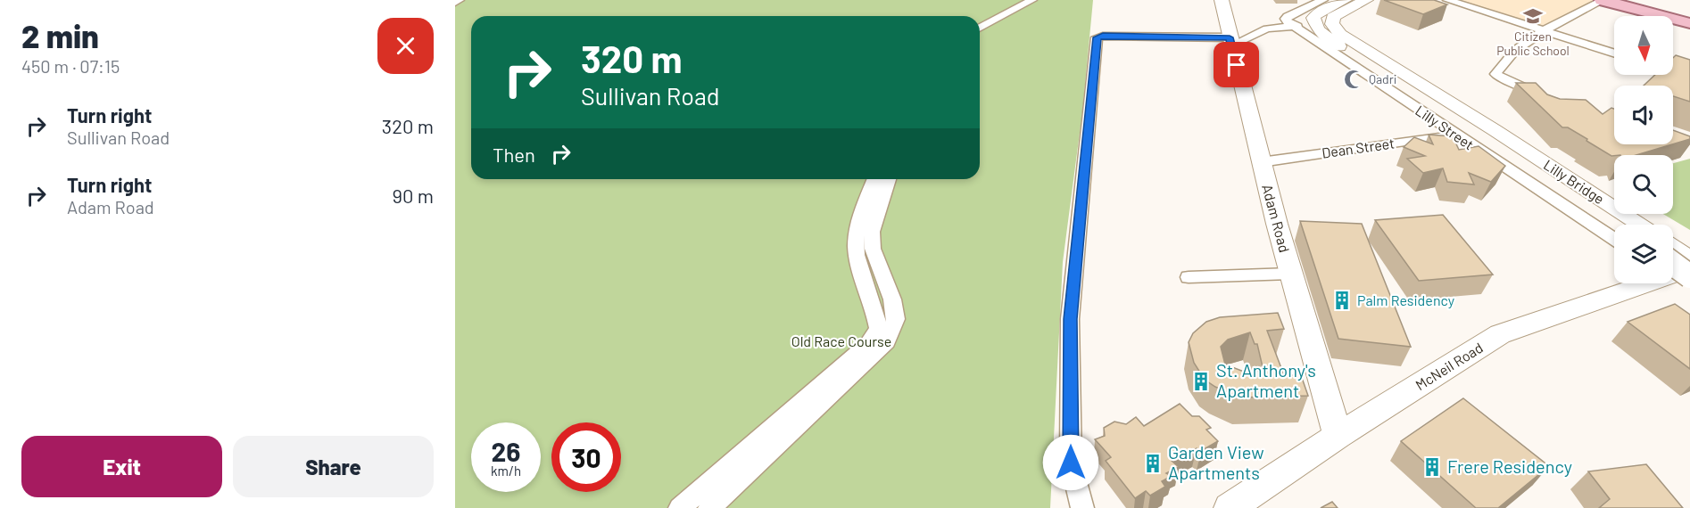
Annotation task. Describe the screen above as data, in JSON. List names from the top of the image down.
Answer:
{
  "streets": {
    "main road": ["Lilly Bridge", "Adam Road", "McNeil Road"],
    "street": ["Lilly Street", "Dean Street"]
  },
  "crossings": [
    ["Lilly Street", "Dean Street"],
    ["Dean Street", "Adam Road"],
    ["Adam Road", "McNeil Road"]
  ],
  "parks": ["Old Race Course"],
  "places": {
    "school or university": ["Citizen Public School"],
    "mosque": ["Qadri"],
    "building": [
      "Palm Residency",
      "St. Anthony's Apartment",
      "Garden View Apartments",
      "Frere Residency"
    ]
  },
  "north": "bottom",
  "page": {
    "heading": ["2 min", "450 m · 07:15"],
    "turn": ["320 m", "Sullivan Road"],
    "list": [
      {
        "name": "Turn right",
        "note": "Sullivan Road",
        "value": "320 m"
      },
      {
        "name": "Turn right",
        "note": "Adam Road",
        "value": "90 m"
      }
    ],
    "then": "Then",
    "speed": "26 km/h",
    "limit": "30",
    "buttons": ["Exit", "Share"]
  }
}
